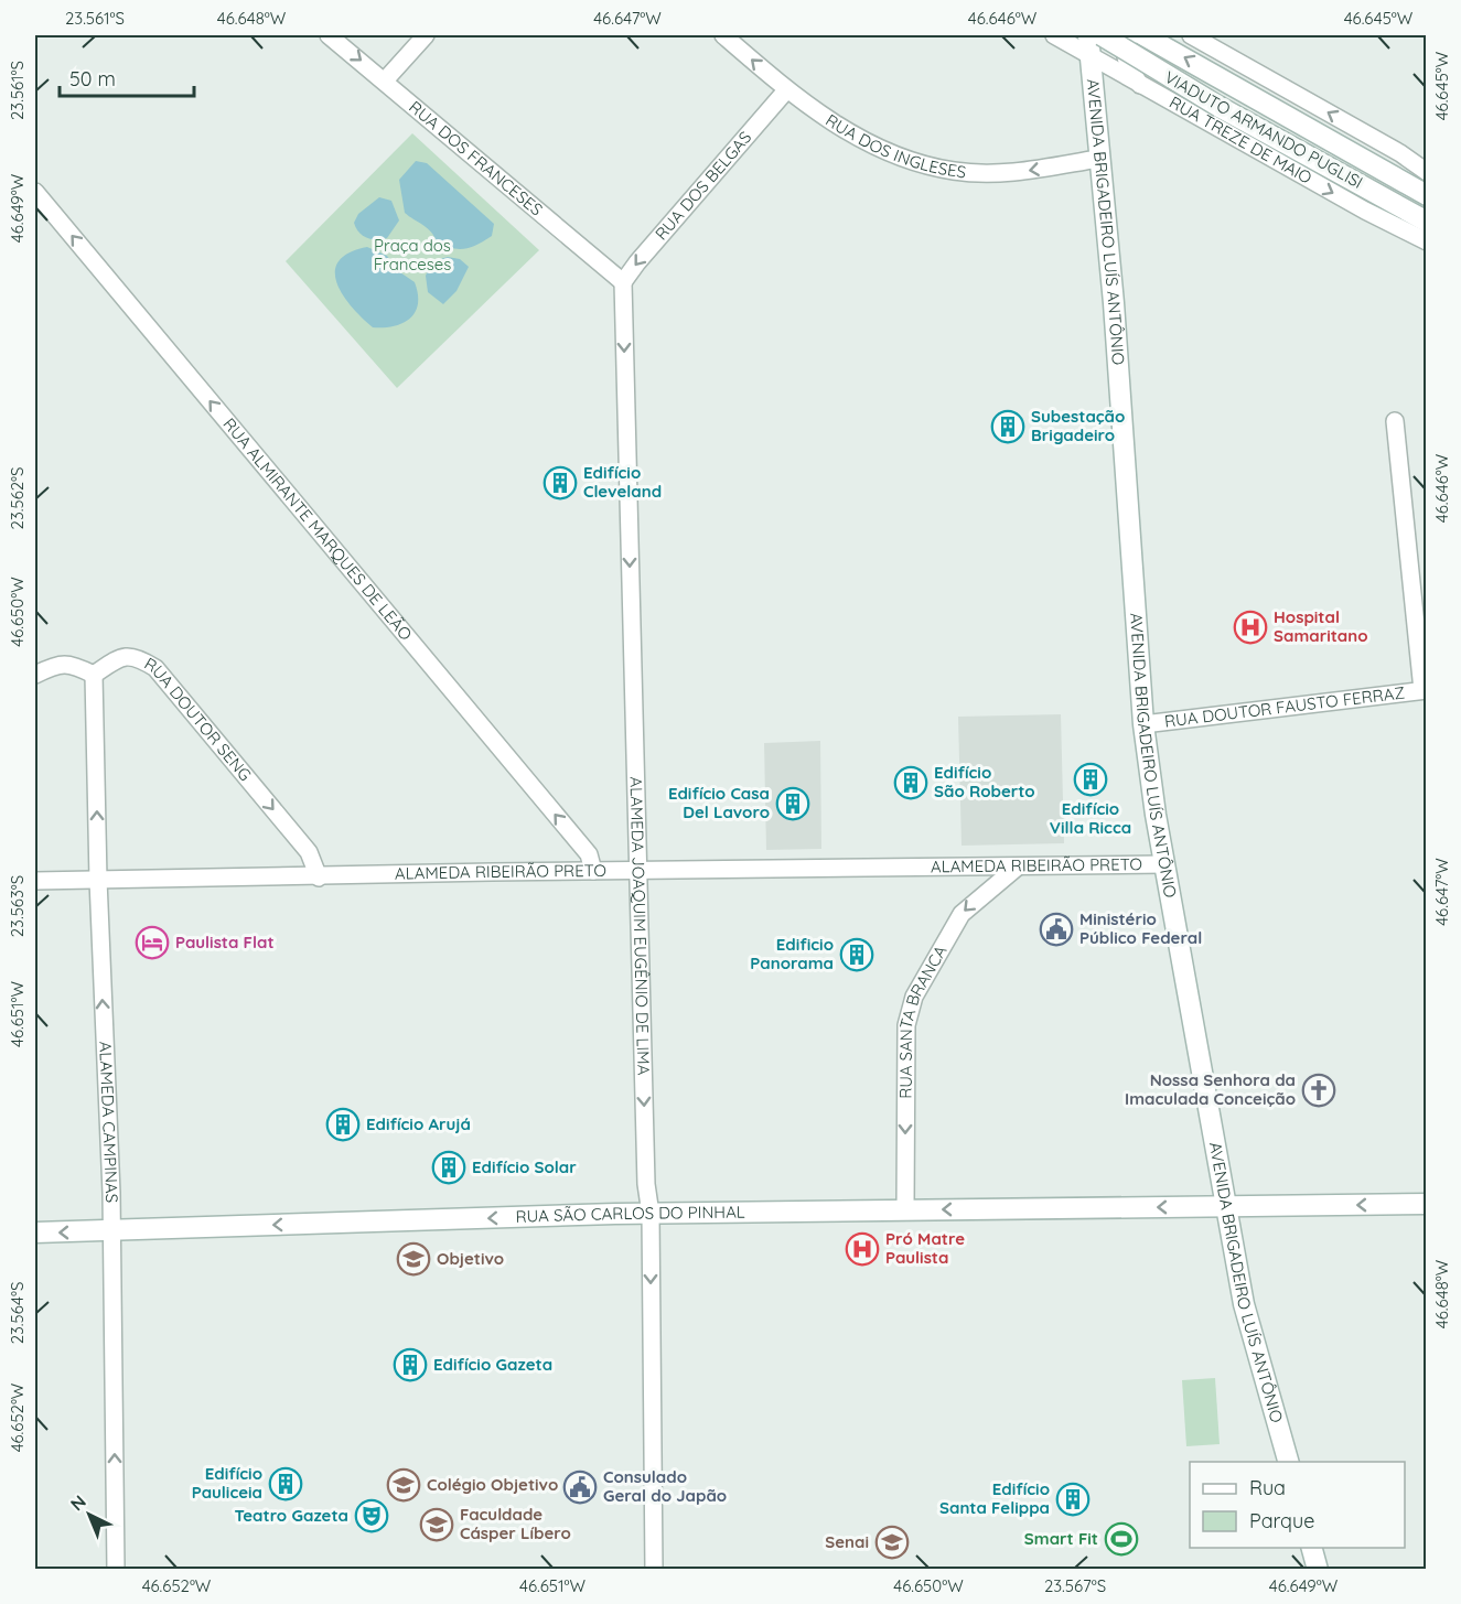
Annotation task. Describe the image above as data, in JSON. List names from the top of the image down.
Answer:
{
  "streets": {
    "main road": ["VIADUTO ARMANDO PUGLISI", "AVENIDA BRIGADEIRO LUÍS ANTÔNIO", "RUA SÃO CARLOS DO PINHAL"],
    "street": [
      "RUA TREZE DE MAIO",
      "RUA DOS INGLESES",
      "RUA DOS FRANCESES",
      "RUA DOS BELGAS",
      "RUA ALMIRANTE MARQUES DE LEÃO",
      "RUA DOUTOR FAUSTO FERRAZ",
      "RUA DOUTOR SENG",
      "ALAMEDA RIBEIRÃO PRETO",
      "ALAMEDA JOAQUIM EUGÊNIO DE LIMA",
      "RUA SANTA BRANCA",
      "ALAMEDA CAMPINAS"
    ]
  },
  "crossings": [
    ["RUA TREZE DE MAIO", "AVENIDA BRIGADEIRO LUÍS ANTÔNIO"],
    ["RUA DOS INGLESES", "RUA DOS BELGAS"],
    ["RUA DOS INGLESES", "AVENIDA BRIGADEIRO LUÍS ANTÔNIO"],
    ["RUA DOS FRANCESES", "RUA DOS BELGAS"],
    ["RUA DOS FRANCESES", "ALAMEDA JOAQUIM EUGÊNIO DE LIMA"],
    ["RUA DOS BELGAS", "ALAMEDA JOAQUIM EUGÊNIO DE LIMA"],
    ["AVENIDA BRIGADEIRO LUÍS ANTÔNIO", "RUA DOUTOR FAUSTO FERRAZ"],
    ["AVENIDA BRIGADEIRO LUÍS ANTÔNIO", "ALAMEDA RIBEIRÃO PRETO"],
    ["AVENIDA BRIGADEIRO LUÍS ANTÔNIO", "RUA SÃO CARLOS DO PINHAL"],
    ["RUA ALMIRANTE MARQUES DE LEÃO", "ALAMEDA RIBEIRÃO PRETO"],
    ["RUA DOUTOR SENG", "ALAMEDA RIBEIRÃO PRETO"],
    ["RUA DOUTOR SENG", "ALAMEDA CAMPINAS"],
    ["ALAMEDA RIBEIRÃO PRETO", "ALAMEDA JOAQUIM EUGÊNIO DE LIMA"],
    ["ALAMEDA RIBEIRÃO PRETO", "RUA SANTA BRANCA"],
    ["ALAMEDA RIBEIRÃO PRETO", "ALAMEDA CAMPINAS"],
    ["ALAMEDA JOAQUIM EUGÊNIO DE LIMA", "RUA SÃO CARLOS DO PINHAL"],
    ["RUA SANTA BRANCA", "RUA SÃO CARLOS DO PINHAL"],
    ["ALAMEDA CAMPINAS", "RUA SÃO CARLOS DO PINHAL"]
  ],
  "one_way": [
    "RUA DOS INGLESES",
    "RUA DOS BELGAS",
    "RUA ALMIRANTE MARQUES DE LEÃO",
    "RUA DOUTOR SENG",
    "ALAMEDA JOAQUIM EUGÊNIO DE LIMA",
    "RUA SANTA BRANCA",
    "ALAMEDA CAMPINAS",
    "RUA SÃO CARLOS DO PINHAL"
  ],
  "parks": ["Praça dos Franceses"],
  "places": {
    "building": [
      "Subestação Brigadeiro",
      "Edifício Cleveland",
      "Edifício Villa Ricca",
      "Edifício São Roberto",
      "Edifício Casa Del Lavoro",
      "Edificio Panorama",
      "Edifício Arujá",
      "Edifício Solar",
      "Edifício Gazeta",
      "Edifício Pauliceia",
      "Edifício Santa Felippa"
    ],
    "hospital": ["Hospital Samaritano", "Pró Matre Paulista"],
    "public building": ["Ministério Público Federal", "Consulado Geral do Japão"],
    "hotel": ["Paulista Flat"],
    "church": ["Nossa Senhora da Imaculada Conceição"],
    "school or university": [
      "Objetivo",
      "Colégio Objetivo",
      "Faculdade Cásper Líbero",
      "Senai"
    ],
    "theatre": ["Teatro Gazeta"],
    "sports": ["Smart Fit"]
  },
  "legend": ["Rua", "Parque"],
  "scale_bar": "50 m",
  "north": "top left",
  "coordinates": [
    "23.561°S",
    "46.648°W",
    "46.647°W",
    "46.646°W",
    "46.645°W",
    "46.649°W",
    "23.562°S",
    "46.650°W",
    "23.563°S",
    "46.651°W",
    "23.564°S",
    "46.652°W",
    "23.567°S"
  ]
}
